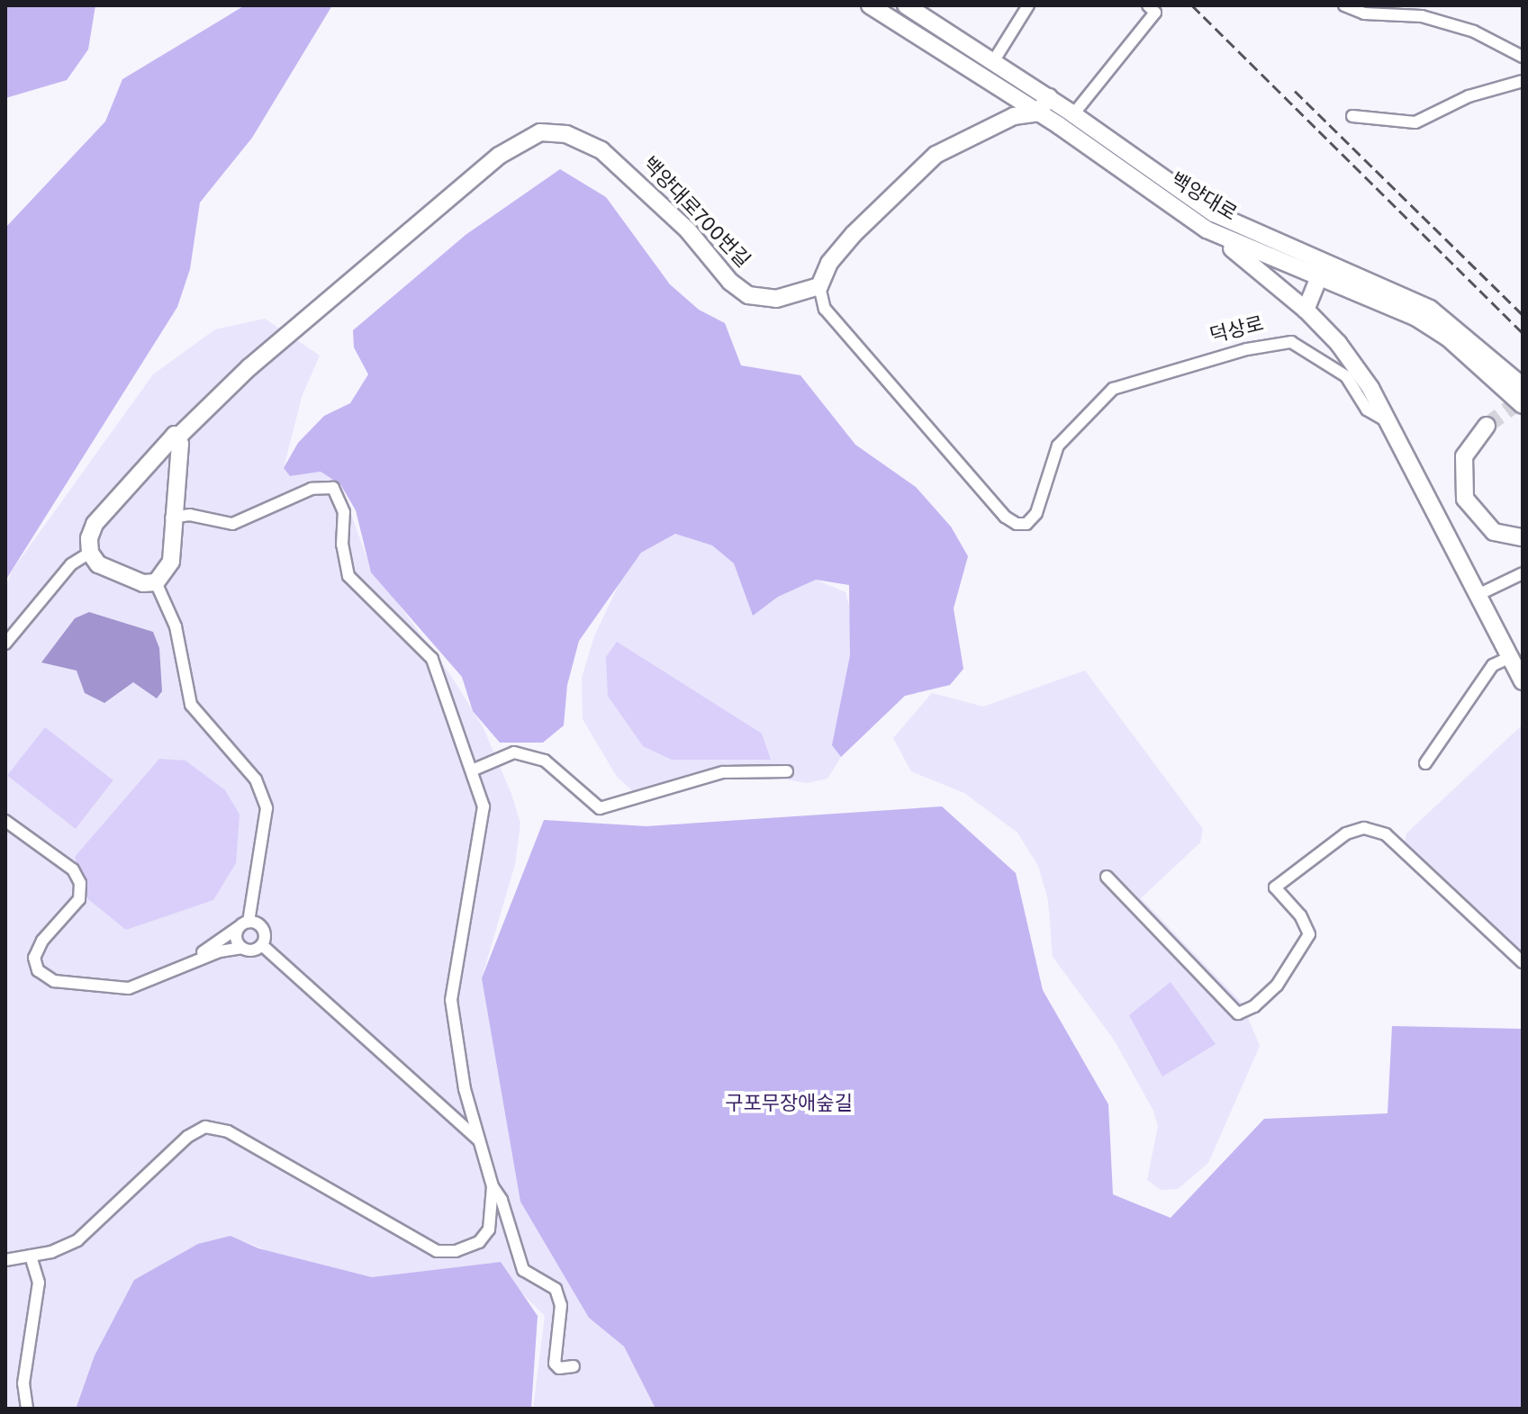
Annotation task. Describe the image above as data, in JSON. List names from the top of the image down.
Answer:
{
  "streets": {
    "main road": ["백양대로", "백양대로700번길", "덕상로"]
  },
  "crossings": [
    ["백양대로", "덕상로"],
    ["백양대로700번길", "덕상로"]
  ],
  "parks": ["구포무장애숲길"]
}
